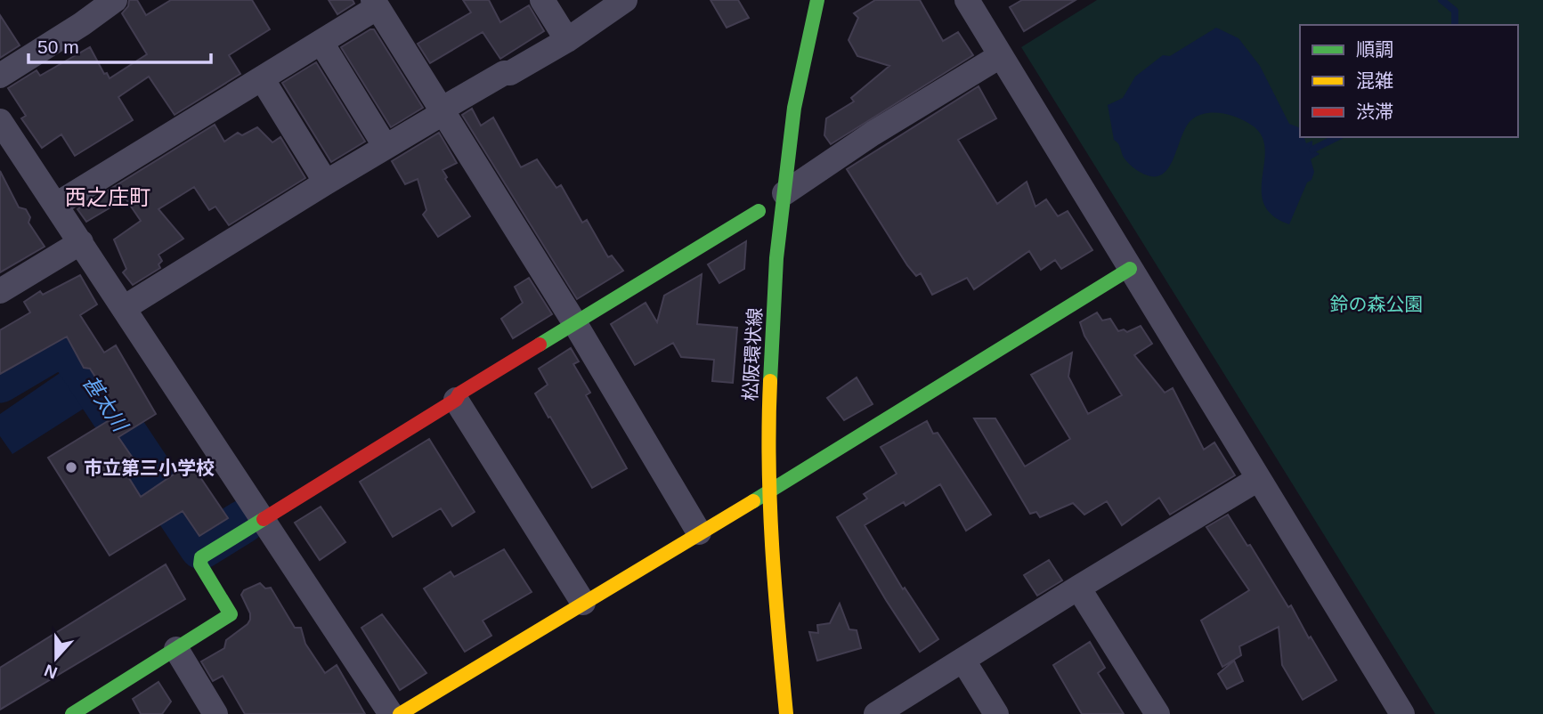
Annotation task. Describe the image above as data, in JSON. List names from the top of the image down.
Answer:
{
  "streets": {
    "street": ["松阪環状線"]
  },
  "districts": ["西之庄町"],
  "water": ["甚太川"],
  "parks": ["鈴の森公園"],
  "places": ["市立第三小学校"],
  "legend": ["順調", "混雑", "渋滞"],
  "scale_bar": "50 m",
  "north": "bottom"
}
